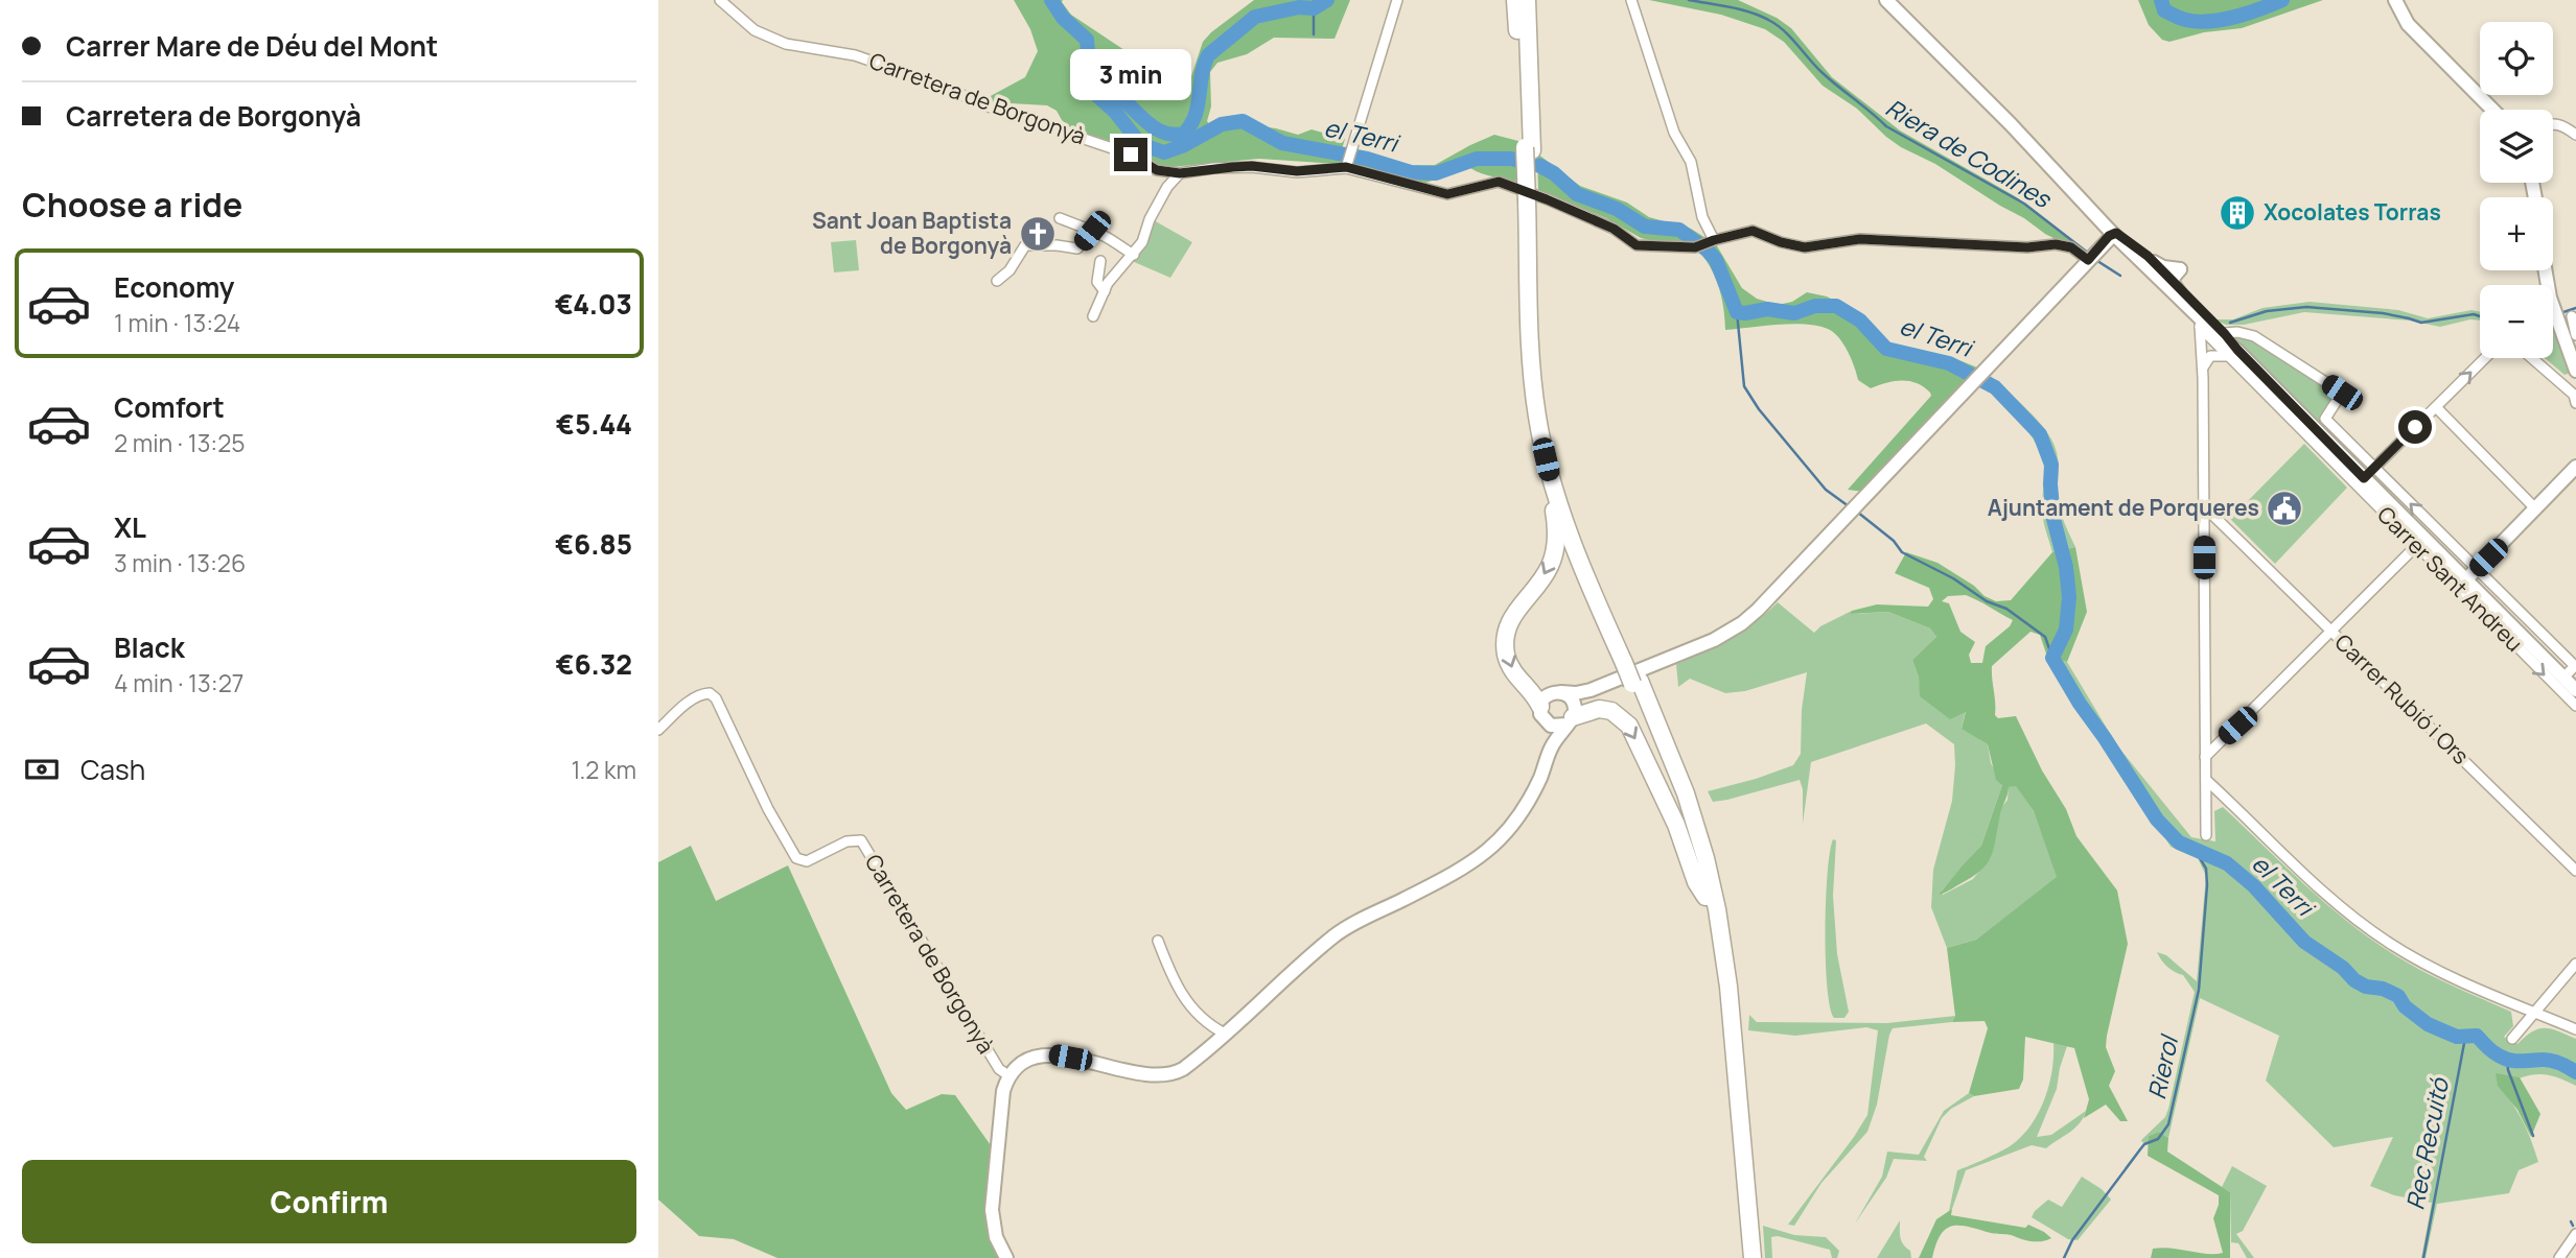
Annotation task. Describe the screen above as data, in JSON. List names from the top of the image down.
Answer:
{
  "streets": {
    "street": ["Carretera de Borgonyà", "Carrer Sant Andreu", "Carrer Rubió i Ors"]
  },
  "one_way": ["Carrer Sant Andreu"],
  "water": [
    "el Terri",
    "Riera de Codines",
    "Rierol",
    "Rec Recuitó"
  ],
  "places": {
    "building": ["Xocolates Torras"],
    "church": ["Sant Joan Baptista de Borgonyà"],
    "public building": ["Ajuntament de Porqueres"]
  },
  "page": {
    "banner": ["Carrer Mare de Déu del Mont", "Carretera de Borgonyà"],
    "map_buttons": ["+", "−"],
    "bubble": "3 min",
    "heading": "Choose a ride",
    "list": [
      {
        "name": "Economy",
        "note": "1 min · 13:24",
        "value": "€4.03"
      },
      {
        "name": "Comfort",
        "note": "2 min · 13:25",
        "value": "€5.44"
      },
      {
        "name": "XL",
        "note": "3 min · 13:26",
        "value": "€6.85"
      },
      {
        "name": "Black",
        "note": "4 min · 13:27",
        "value": "€6.32"
      }
    ],
    "pay": ["Cash", "1.2 km"],
    "buttons": "Confirm"
  }
}
